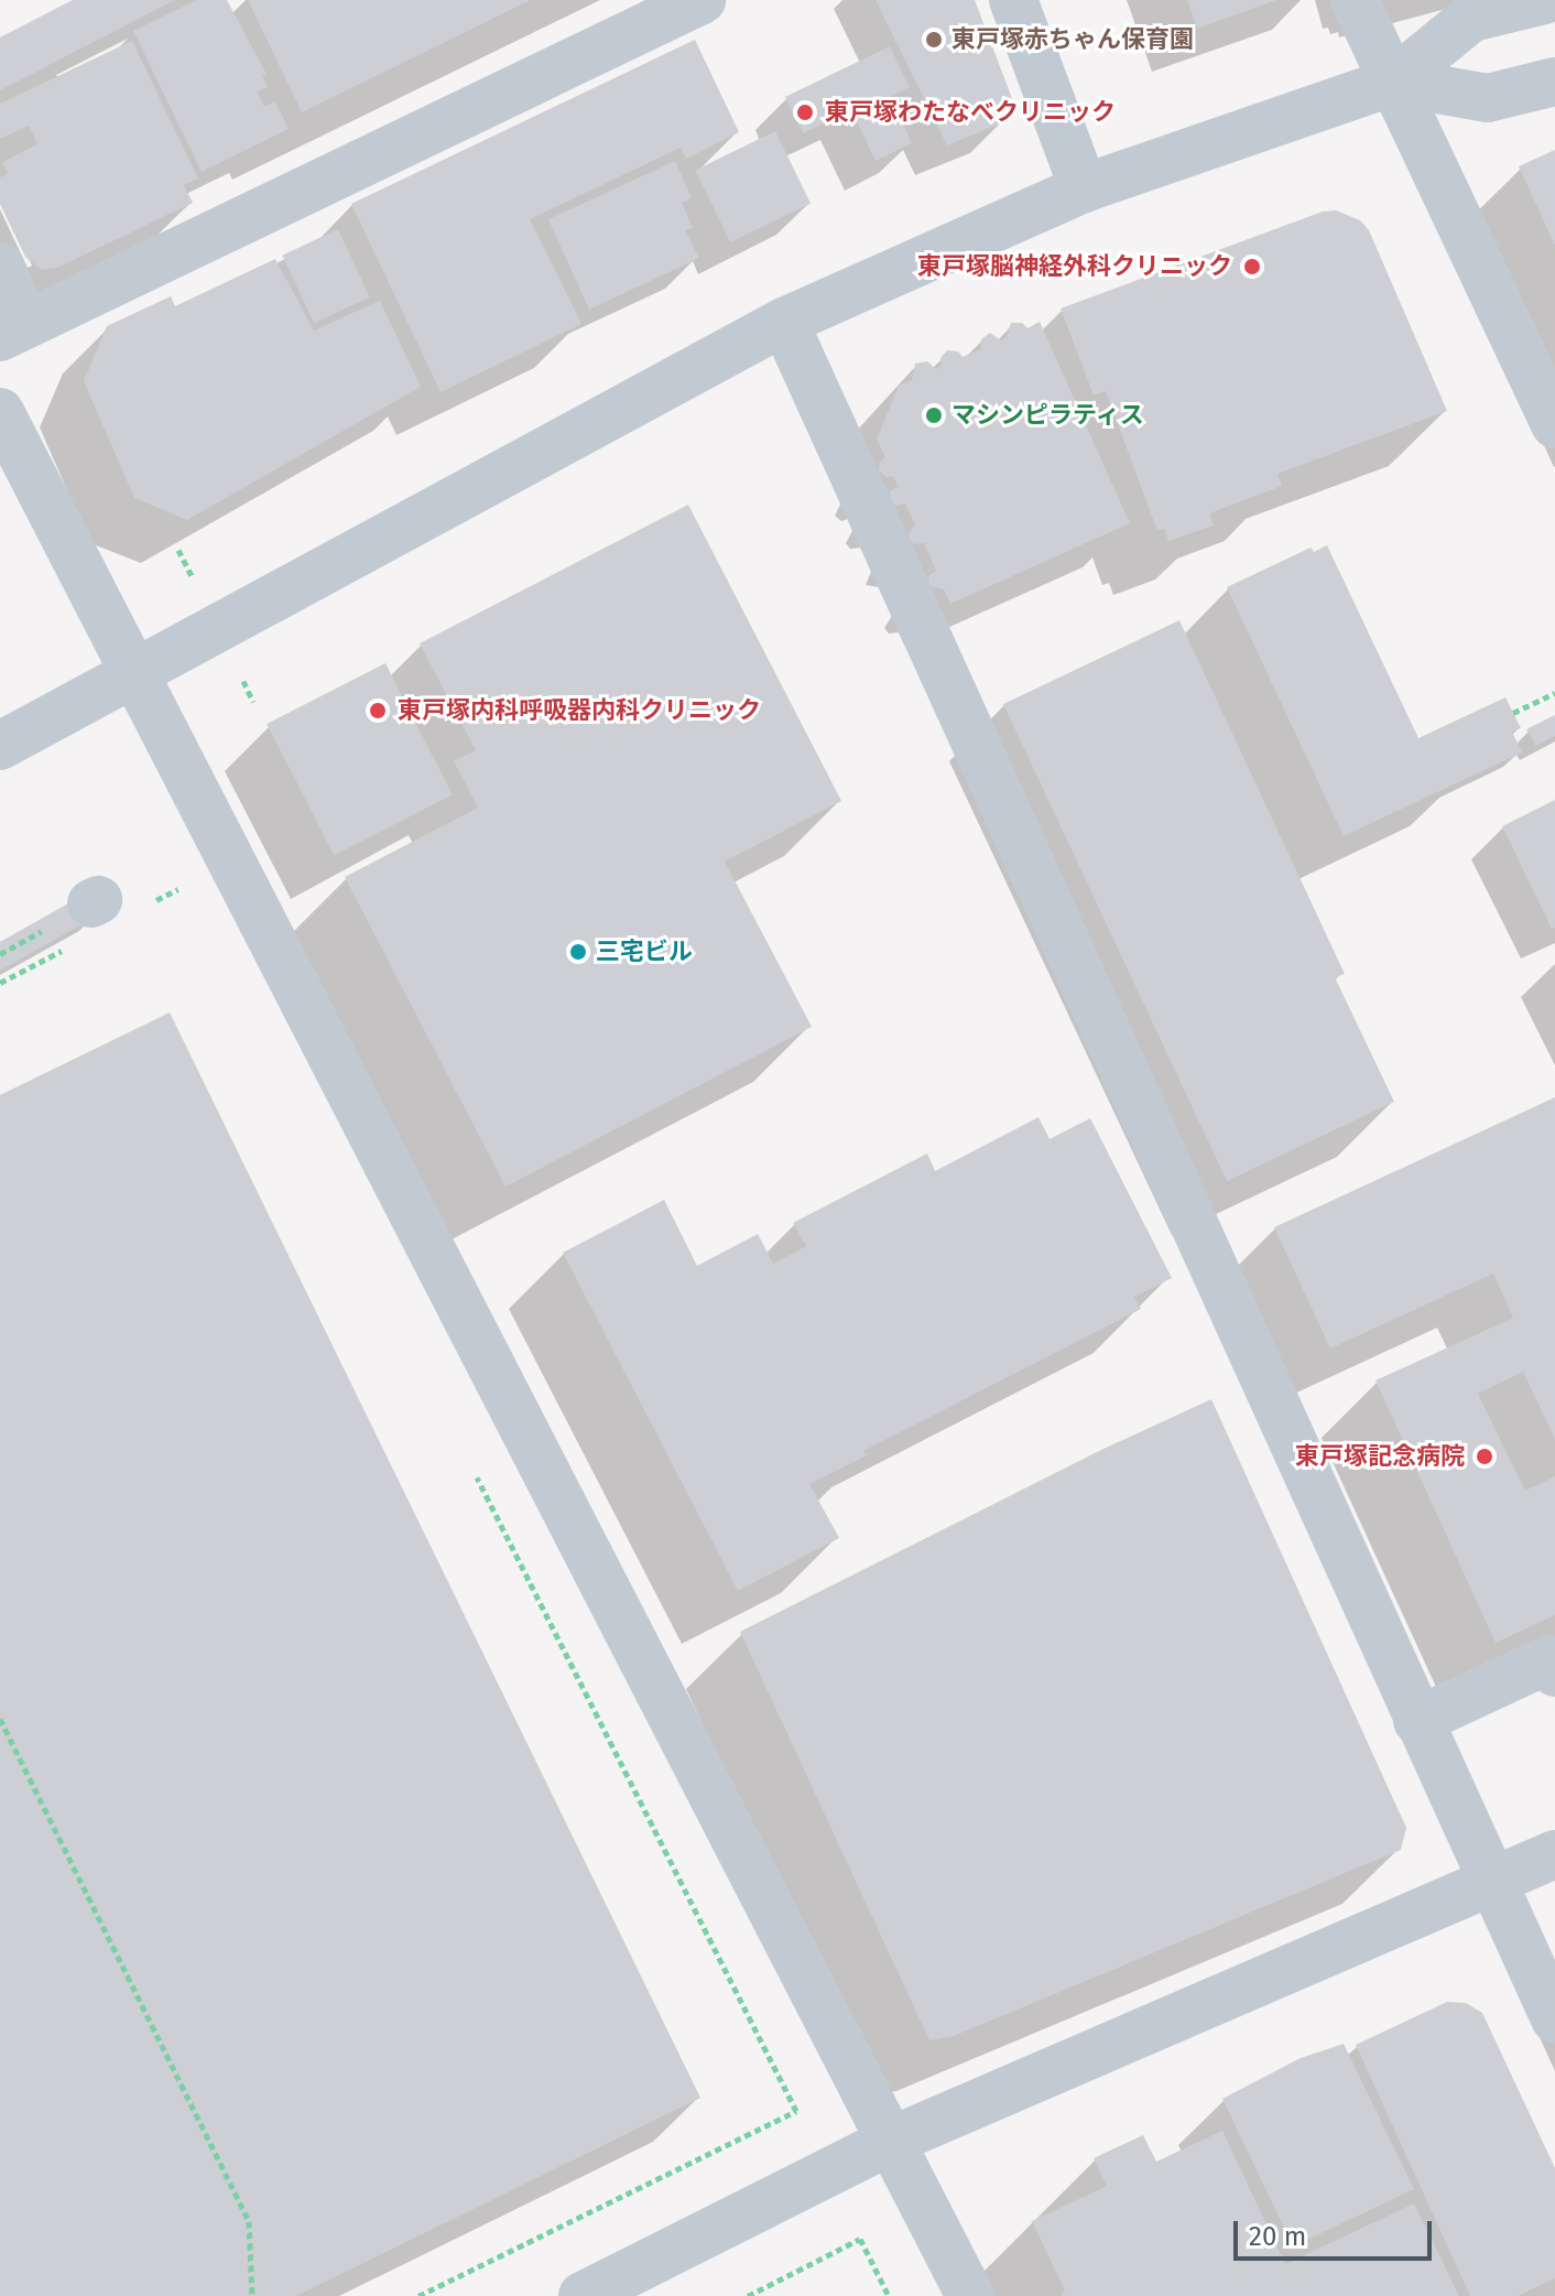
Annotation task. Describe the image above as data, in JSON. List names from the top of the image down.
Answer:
{
  "places": [
    "東戸塚赤ちゃん保育園",
    "東戸塚わたなべクリニック",
    "東戸塚脳神経外科クリニック",
    "マシンピラティス",
    "東戸塚内科呼吸器内科クリニック",
    "三宅ビル",
    "東戸塚記念病院"
  ],
  "scale_bar": "20 m"
}
